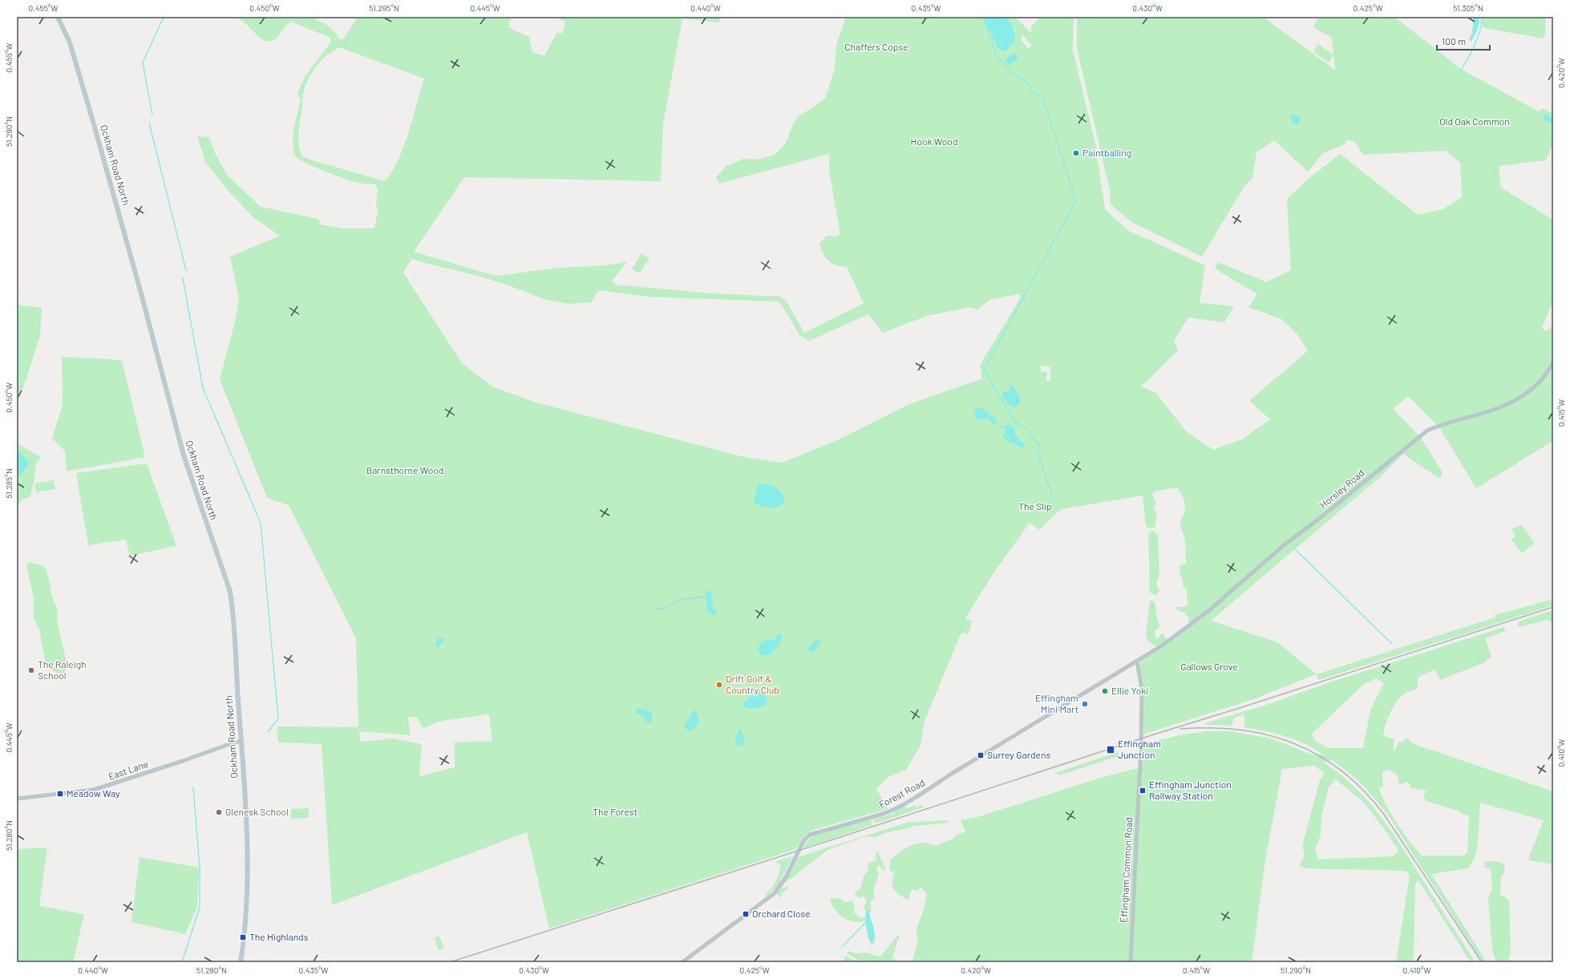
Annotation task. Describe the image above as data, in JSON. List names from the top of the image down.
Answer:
{
  "streets": {
    "main road": ["Ockham Road North"],
    "street": [
      "Horsley Road",
      "East Lane",
      "Forest Road",
      "Effingham Common Road"
    ]
  },
  "crossings": [
    ["Ockham Road North", "East Lane"],
    ["Horsley Road", "Forest Road"],
    ["Forest Road", "Effingham Common Road"]
  ],
  "parks": [
    "Chaffers Copse",
    "Old Oak Common",
    "Hook Wood",
    "Barnsthorne Wood",
    "The Slip",
    "Gallows Grove",
    "The Forest"
  ],
  "places": {
    "other": [
      "Paintballing",
      "The Raleigh School",
      "Drift Golf & Country Club",
      "Ellie Yoki",
      "Effingham Mini Mart",
      "Glenesk School"
    ],
    "transit": [
      "Effingham Junction",
      "Surrey Gardens",
      "Effingham Junction Railway Station",
      "Meadow Way",
      "Orchard Close",
      "The Highlands"
    ]
  },
  "scale_bar": "100 m",
  "coordinates": [
    "0.455°W",
    "0.450°W",
    "51.295°N",
    "0.445°W",
    "0.440°W",
    "0.435°W",
    "0.430°W",
    "0.425°W",
    "51.305°N",
    "0.420°W",
    "51.290°N",
    "0.415°W",
    "51.285°N",
    "0.410°W",
    "51.280°N"
  ]
}
